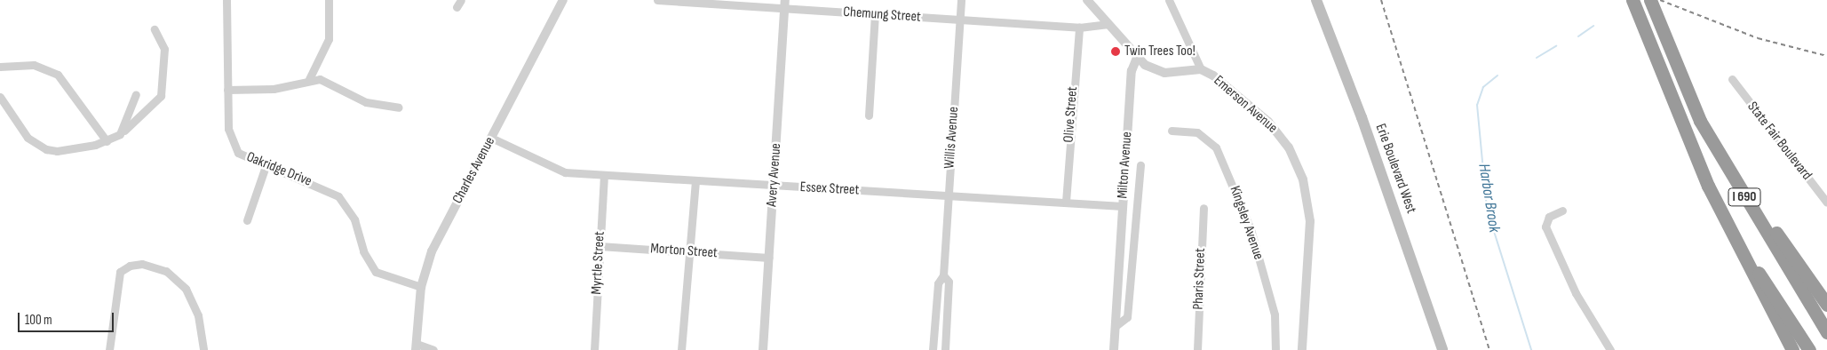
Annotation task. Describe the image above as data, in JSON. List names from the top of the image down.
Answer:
{
  "streets": {
    "highway": ["I 690"],
    "main road": ["Erie Boulevard West"],
    "street": [
      "Chemung Street",
      "Emerson Avenue",
      "Olive Street",
      "Willis Avenue",
      "State Fair Boulevard",
      "Milton Avenue",
      "Oakridge Drive",
      "Charles Avenue",
      "Avery Avenue",
      "Essex Street",
      "Kingsley Avenue",
      "Morton Street",
      "Myrtle Street",
      "Pharis Street"
    ]
  },
  "crossings": [
    ["Chemung Street", "Olive Street"],
    ["Chemung Street", "Willis Avenue"],
    ["Chemung Street", "Avery Avenue"],
    ["Olive Street", "Essex Street"],
    ["Willis Avenue", "Essex Street"],
    ["Milton Avenue", "Essex Street"],
    ["Oakridge Drive", "Charles Avenue"],
    ["Charles Avenue", "Essex Street"],
    ["Avery Avenue", "Essex Street"],
    ["Avery Avenue", "Morton Street"],
    ["Essex Street", "Myrtle Street"],
    ["Morton Street", "Myrtle Street"]
  ],
  "water": ["Harbor Brook"],
  "places": ["Twin Trees Too!"],
  "scale_bar": "100 m"
}
